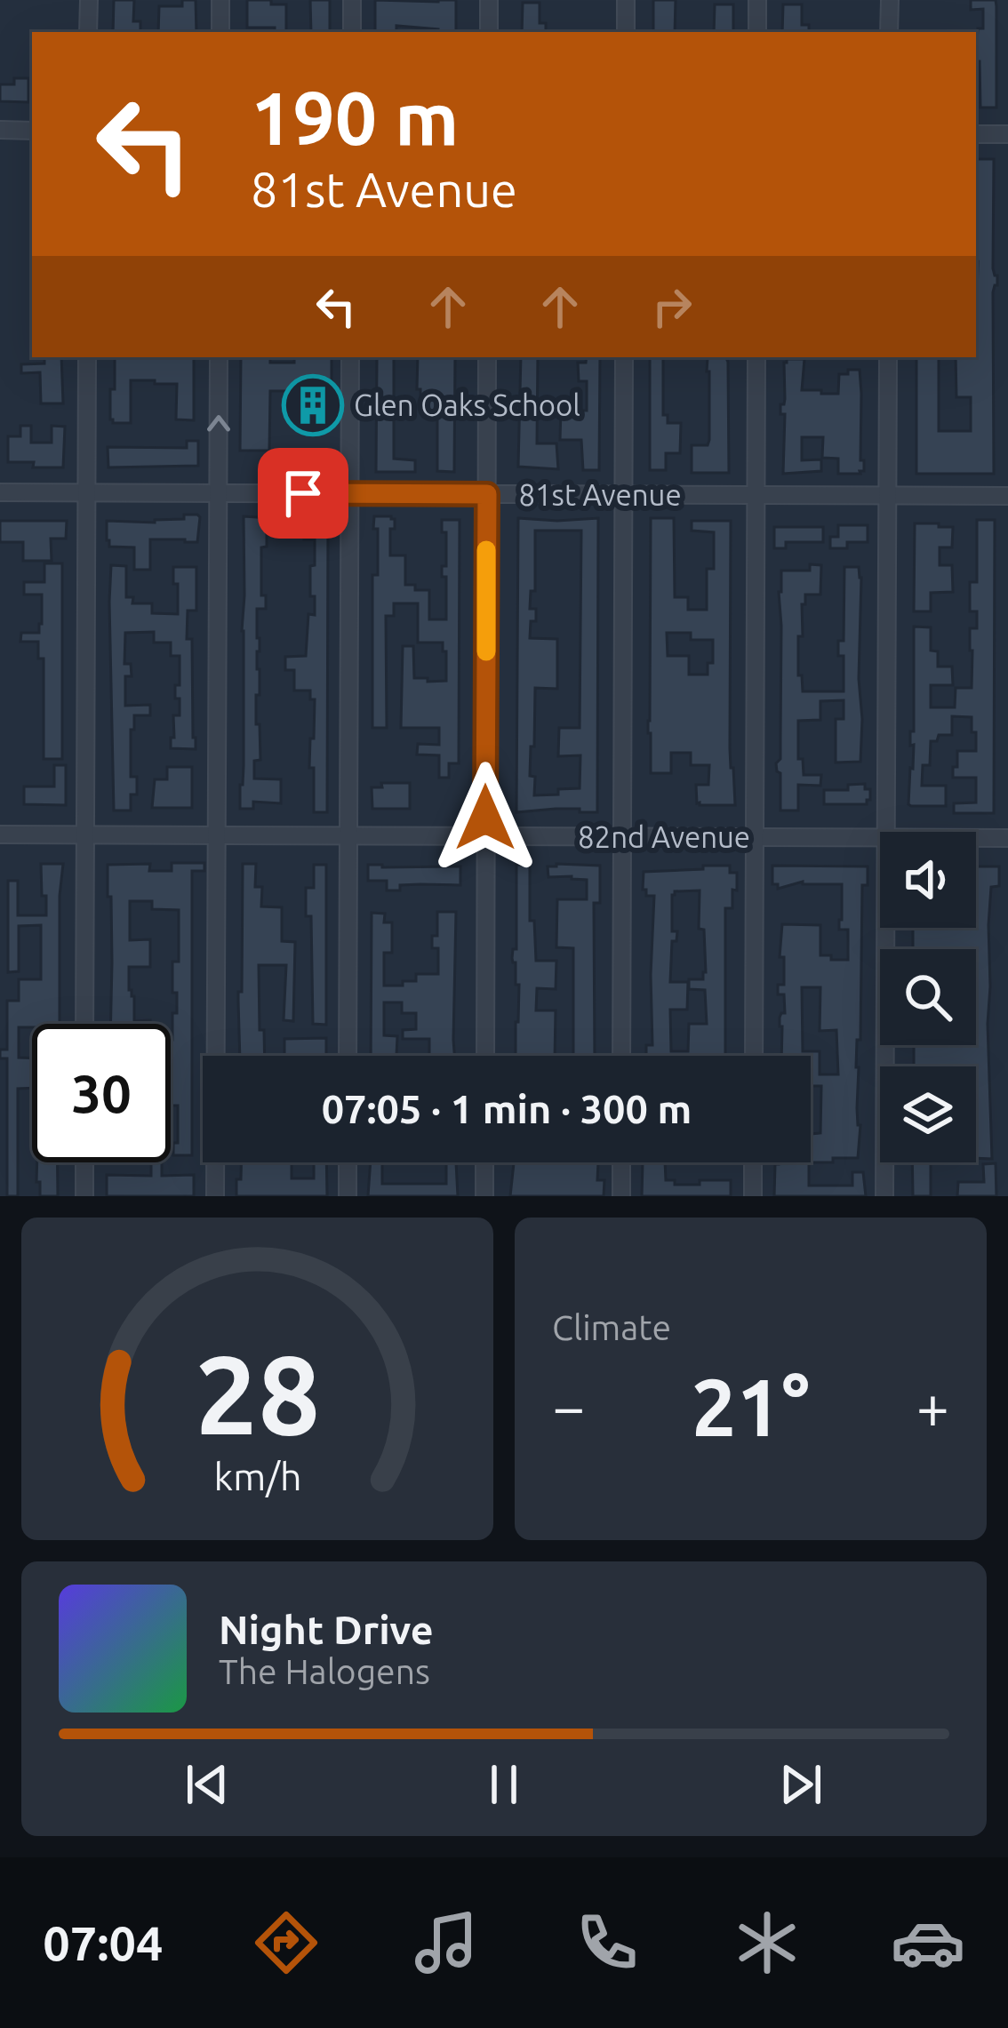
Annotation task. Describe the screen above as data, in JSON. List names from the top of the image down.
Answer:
{
  "streets": {
    "street": ["81st Avenue", "82nd Avenue"]
  },
  "places": {
    "building": ["Glen Oaks School"]
  },
  "page": {
    "turn": ["190 m", "81st Avenue"],
    "limit": "30",
    "trip": "07:05 · 1 min · 300 m",
    "tile": "Climate",
    "heat": ["−", "21°", "+"],
    "song": ["Night Drive", "The Halogens"],
    "tabs": "07:04",
    "gauge": ["28", "km/h"]
  }
}
